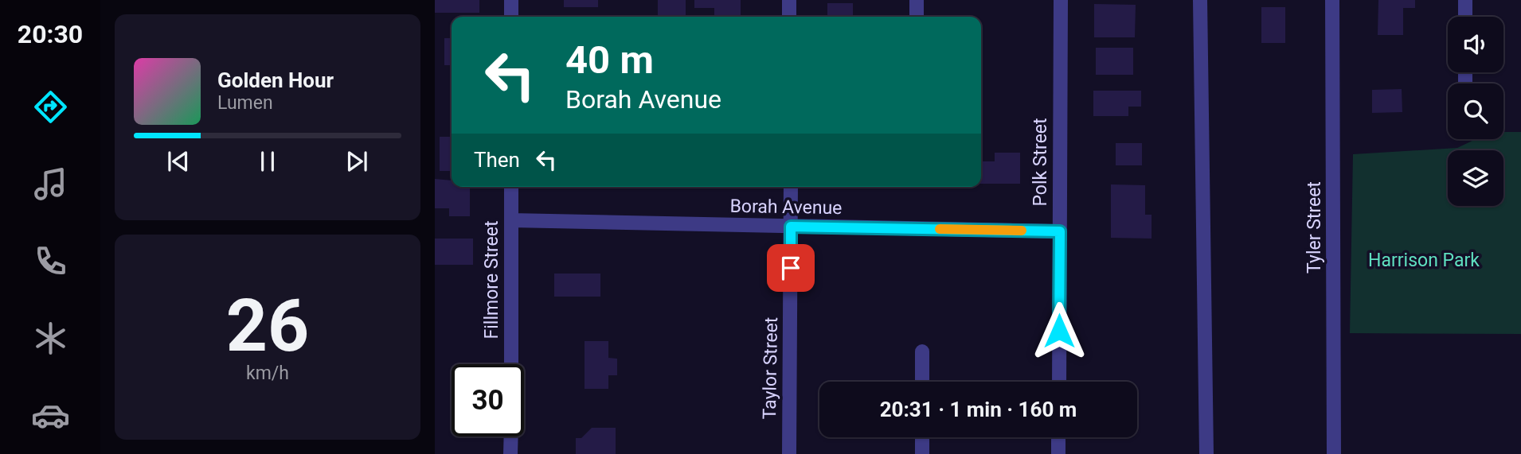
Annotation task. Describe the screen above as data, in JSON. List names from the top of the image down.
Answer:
{
  "streets": {
    "street": [
      "Polk Street",
      "Borah Avenue",
      "Tyler Street",
      "Fillmore Street",
      "Taylor Street"
    ]
  },
  "crossings": [
    ["Polk Street", "Borah Avenue"],
    ["Borah Avenue", "Fillmore Street"],
    ["Borah Avenue", "Taylor Street"]
  ],
  "parks": ["Harrison Park"],
  "page": {
    "tabs": "20:30",
    "turn": ["40 m", "Borah Avenue"],
    "song": ["Golden Hour", "Lumen"],
    "then": "Then",
    "tile": ["26", "km/h"],
    "limit": "30",
    "trip": "20:31 · 1 min · 160 m"
  }
}
